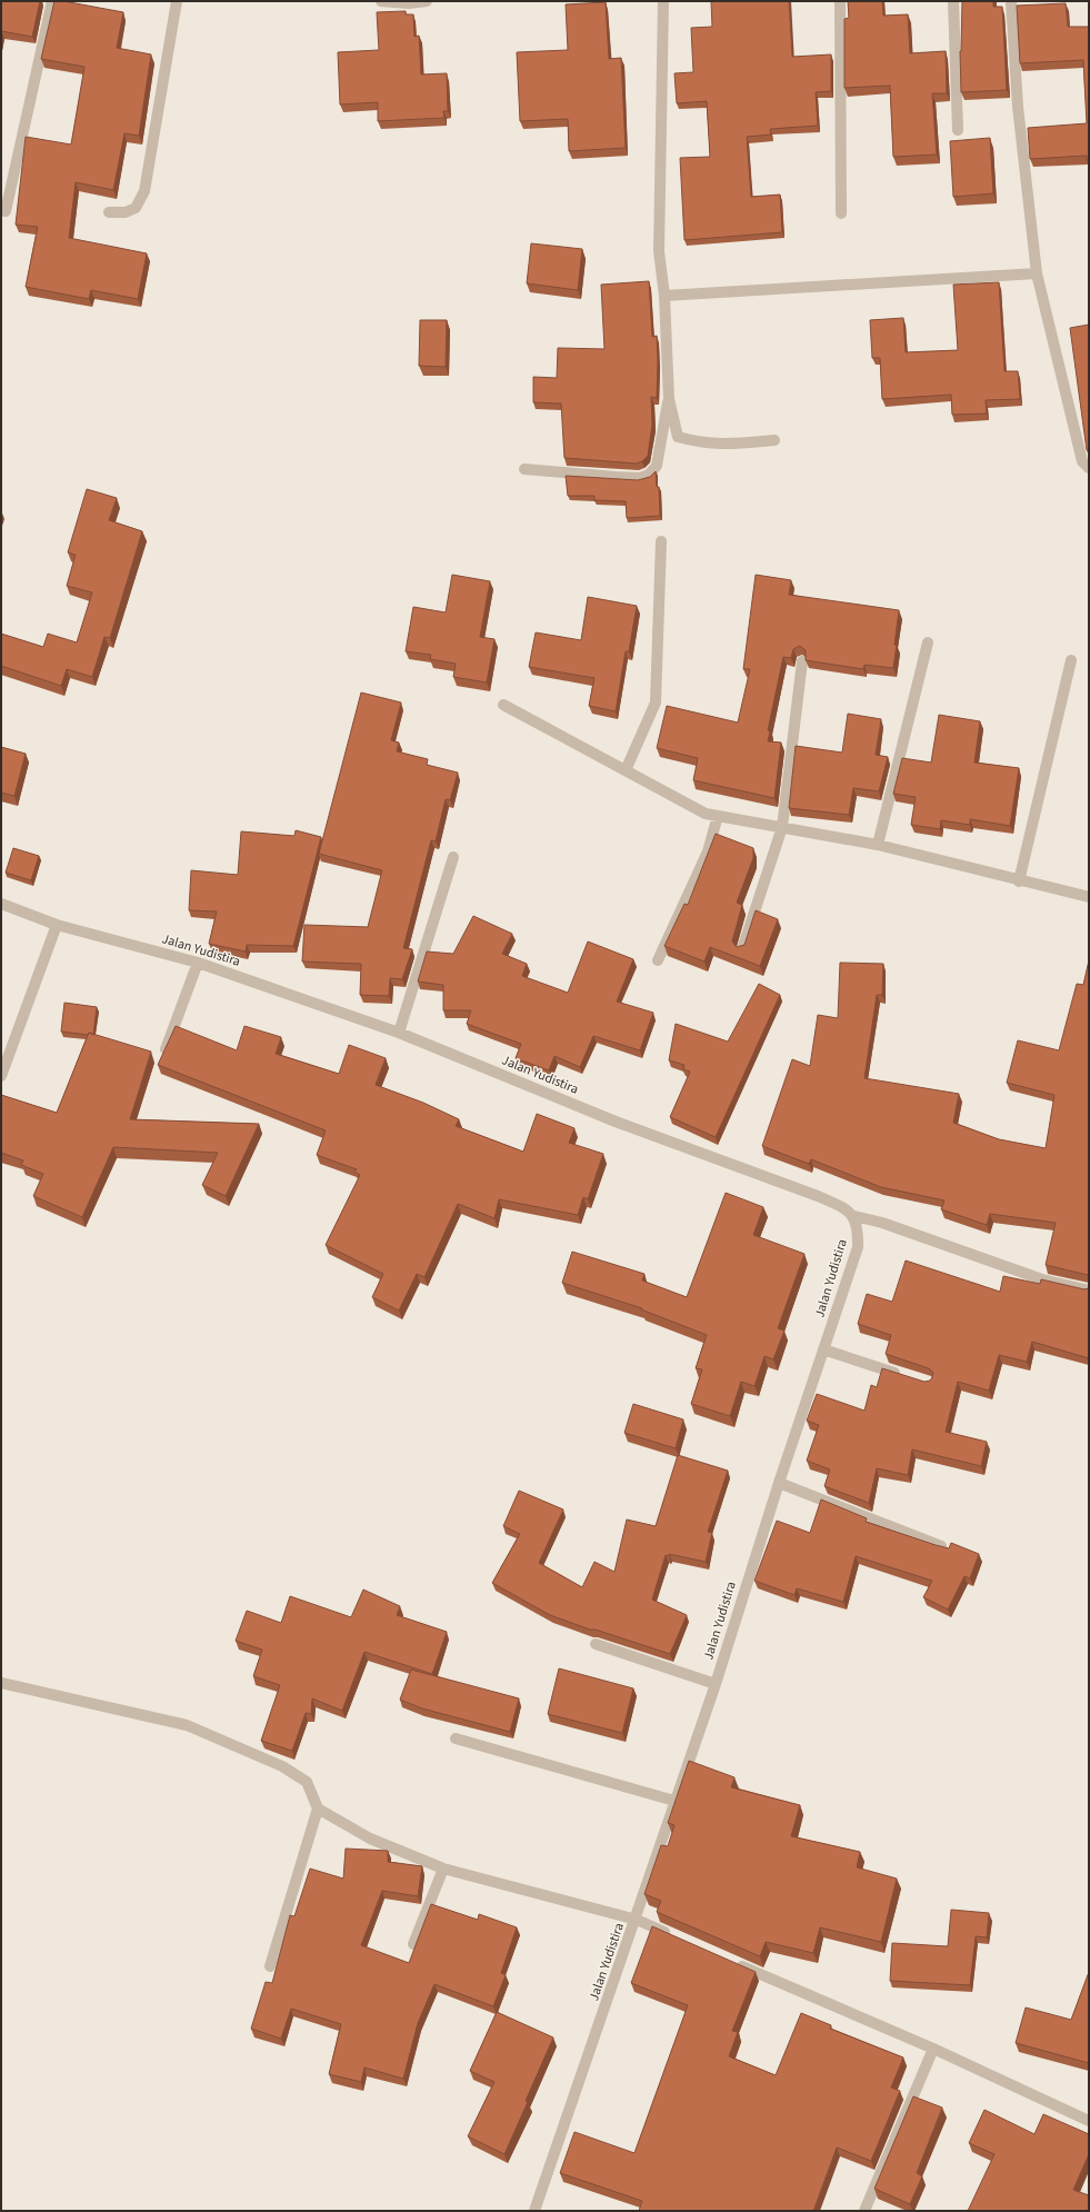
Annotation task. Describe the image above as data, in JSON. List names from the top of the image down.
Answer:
{
  "streets": {
    "street": ["Jalan Yudistira"]
  }
}
